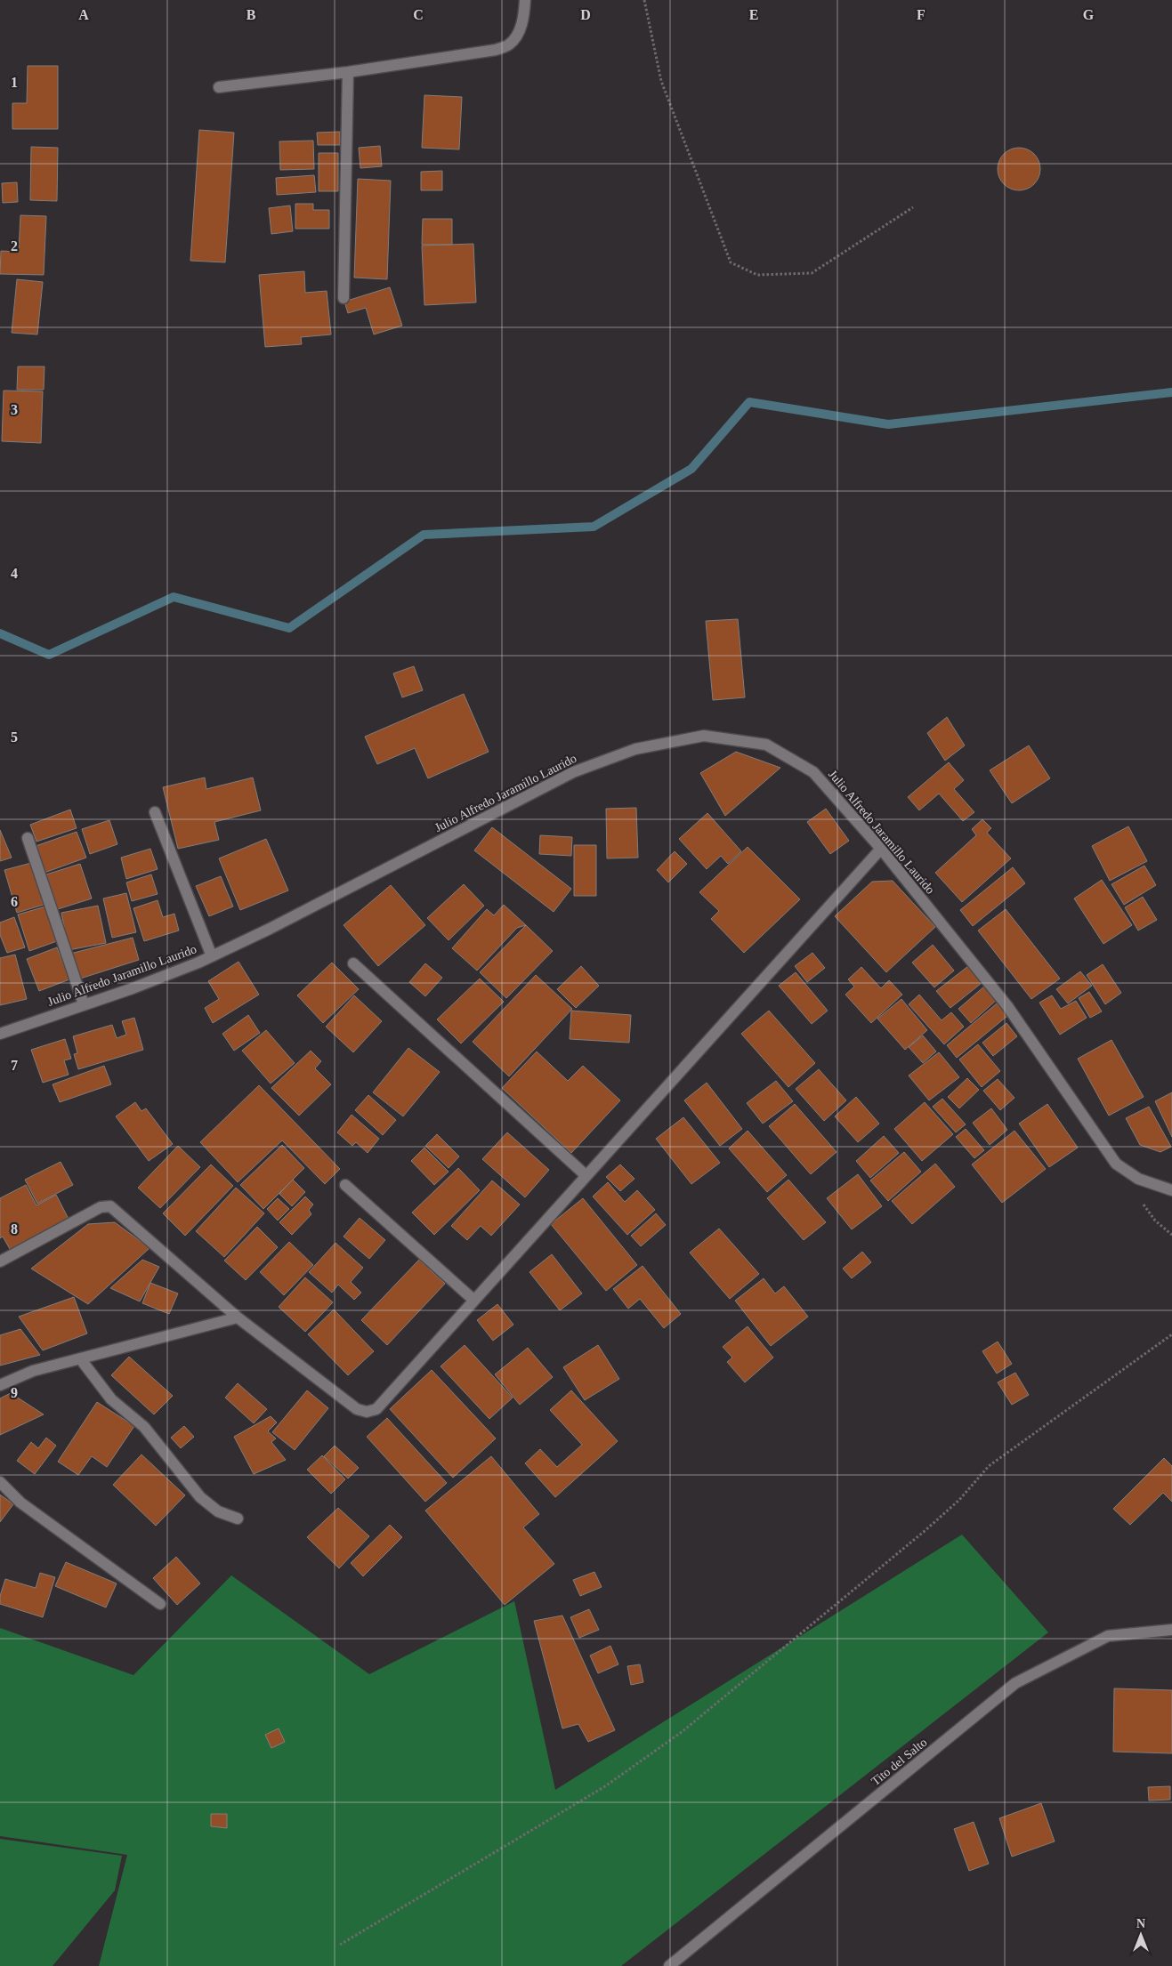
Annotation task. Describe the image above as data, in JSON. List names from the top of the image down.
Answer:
{
  "streets": {
    "street": ["Julio Alfredo Jaramillo Laurido", "Tito del Salto"]
  },
  "north": "top",
  "grid": {
    "columns": [
      "A",
      "B",
      "C",
      "D",
      "E",
      "F",
      "G"
    ],
    "rows": [
      "1",
      "2",
      "3",
      "4",
      "5",
      "6",
      "7",
      "8",
      "9"
    ]
  }
}
